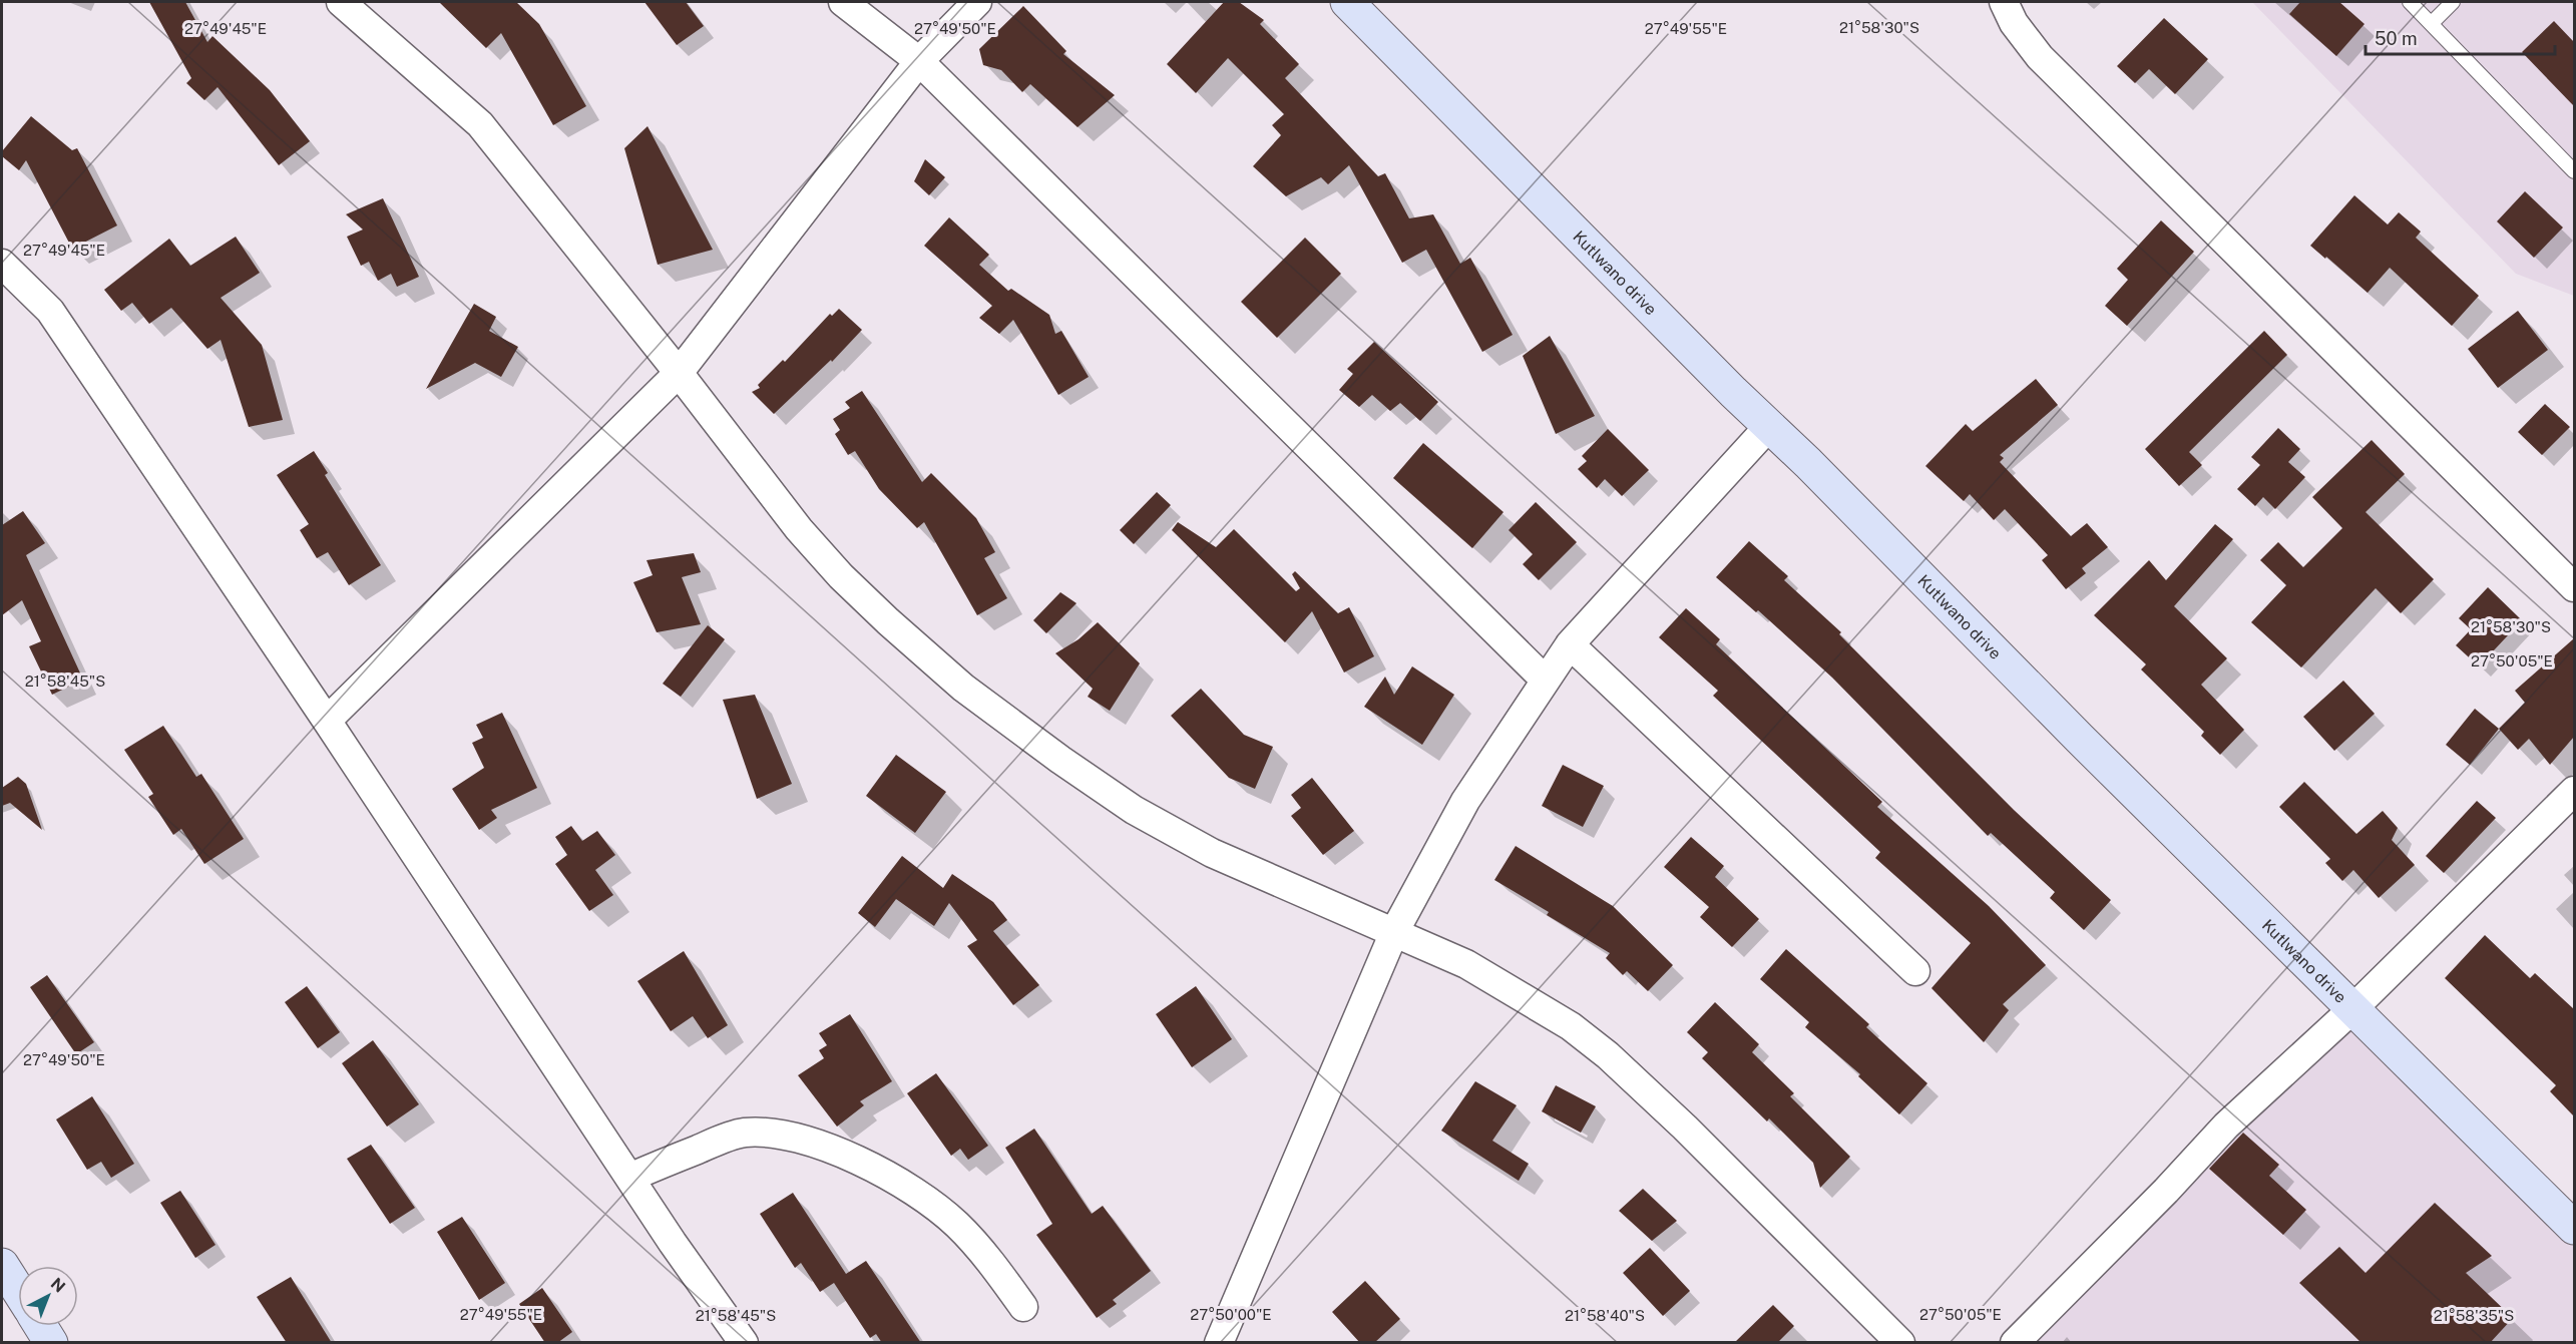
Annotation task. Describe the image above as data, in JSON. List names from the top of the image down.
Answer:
{
  "streets": {
    "street": ["Kutlwano drive"]
  },
  "scale_bar": "50 m",
  "north": "top right",
  "coordinates": [
    "21°58'30\"S",
    "27°49'45\"E",
    "27°49'50\"E",
    "27°49'55\"E",
    "27°50'05\"E",
    "21°58'45\"S",
    "27°50'00\"E",
    "21°58'40\"S",
    "21°58'35\"S"
  ]
}
